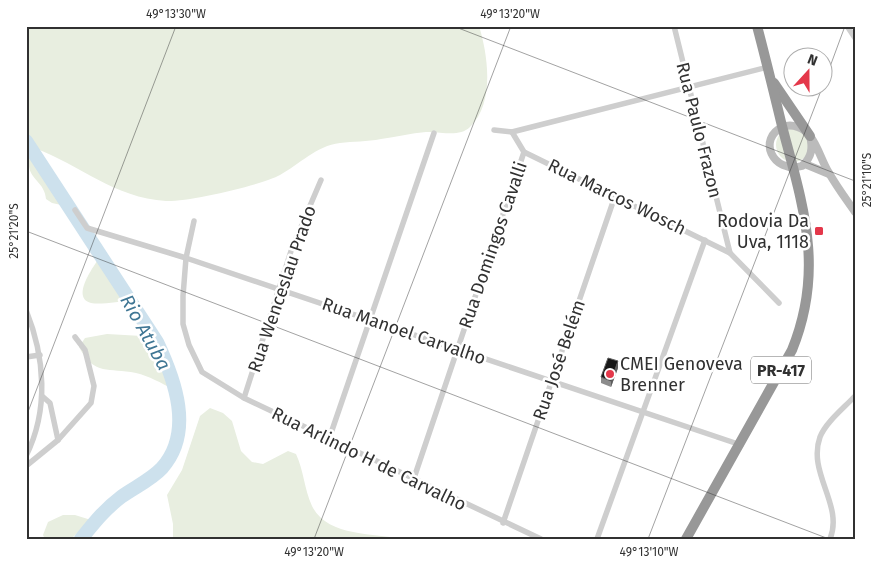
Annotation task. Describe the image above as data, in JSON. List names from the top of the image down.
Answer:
{
  "streets": {
    "highway": ["PR-417"],
    "street": [
      "Rua Paulo Frazon",
      "Rua Marcos Wosch",
      "Rua Domingos Cavalli",
      "Rua Wenceslau Prado",
      "Rua Manoel Carvalho",
      "Rua José Belém",
      "Rua Arlindo H de Carvalho"
    ]
  },
  "crossings": [
    ["Rua Paulo Frazon", "Rua Marcos Wosch"],
    ["Rua Marcos Wosch", "Rua Domingos Cavalli"],
    ["Rua Marcos Wosch", "Rua José Belém"],
    ["Rua Domingos Cavalli", "Rua Manoel Carvalho"],
    ["Rua Domingos Cavalli", "Rua Arlindo H de Carvalho"],
    ["Rua Wenceslau Prado", "Rua Manoel Carvalho"],
    ["Rua Wenceslau Prado", "Rua Arlindo H de Carvalho"],
    ["Rua Manoel Carvalho", "Rua José Belém"],
    ["Rua Manoel Carvalho", "PR-417"],
    ["Rua Manoel Carvalho", "Rua Arlindo H de Carvalho"],
    ["Rua José Belém", "Rua Arlindo H de Carvalho"]
  ],
  "water": ["Rio Atuba"],
  "places": {
    "transit": ["Rodovia Da Uva, 1118"],
    "other": ["CMEI Genoveva Brenner"]
  },
  "north": "top",
  "coordinates": [
    "49°13'30\"W",
    "49°13'20\"W",
    "25°21'10\"S",
    "25°21'20\"S",
    "49°13'10\"W"
  ]
}
